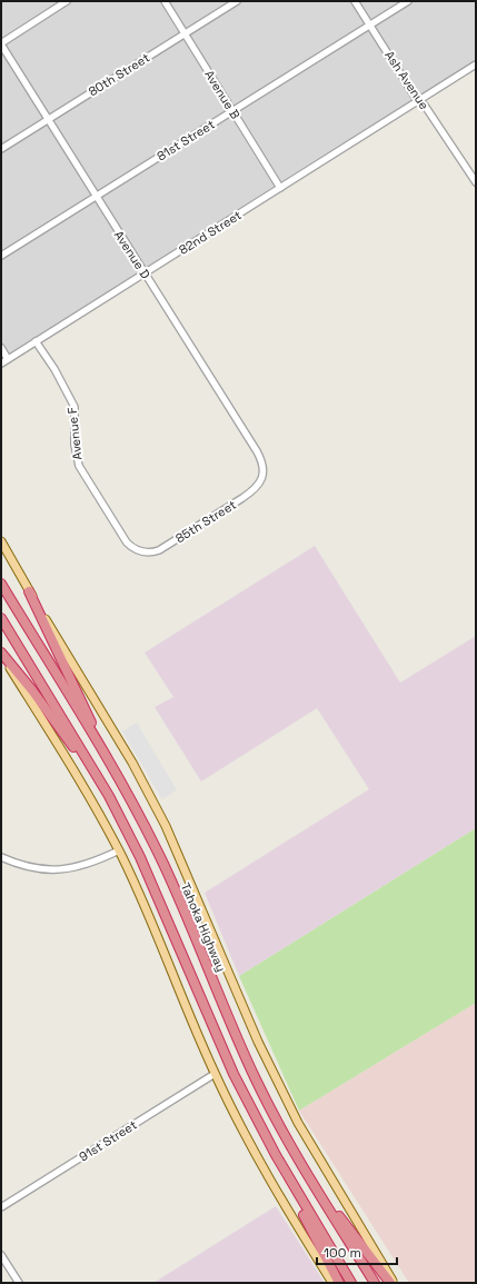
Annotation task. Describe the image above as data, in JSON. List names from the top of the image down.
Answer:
{
  "streets": {
    "highway": ["Tahoka Highway"],
    "street": [
      "80th Street",
      "Ash Avenue",
      "Avenue B",
      "81st Street",
      "82nd Street",
      "Avenue D",
      "Avenue F",
      "85th Street",
      "91st Street"
    ]
  },
  "crossings": [
    ["80th Street", "Avenue B"],
    ["80th Street", "Avenue D"],
    ["Ash Avenue", "81st Street"],
    ["Ash Avenue", "82nd Street"],
    ["Avenue B", "81st Street"],
    ["Avenue B", "82nd Street"],
    ["81st Street", "Avenue D"],
    ["82nd Street", "Avenue D"],
    ["82nd Street", "Avenue F"],
    ["Avenue D", "85th Street"],
    ["Avenue F", "85th Street"]
  ],
  "scale_bar": "100 m"
}
